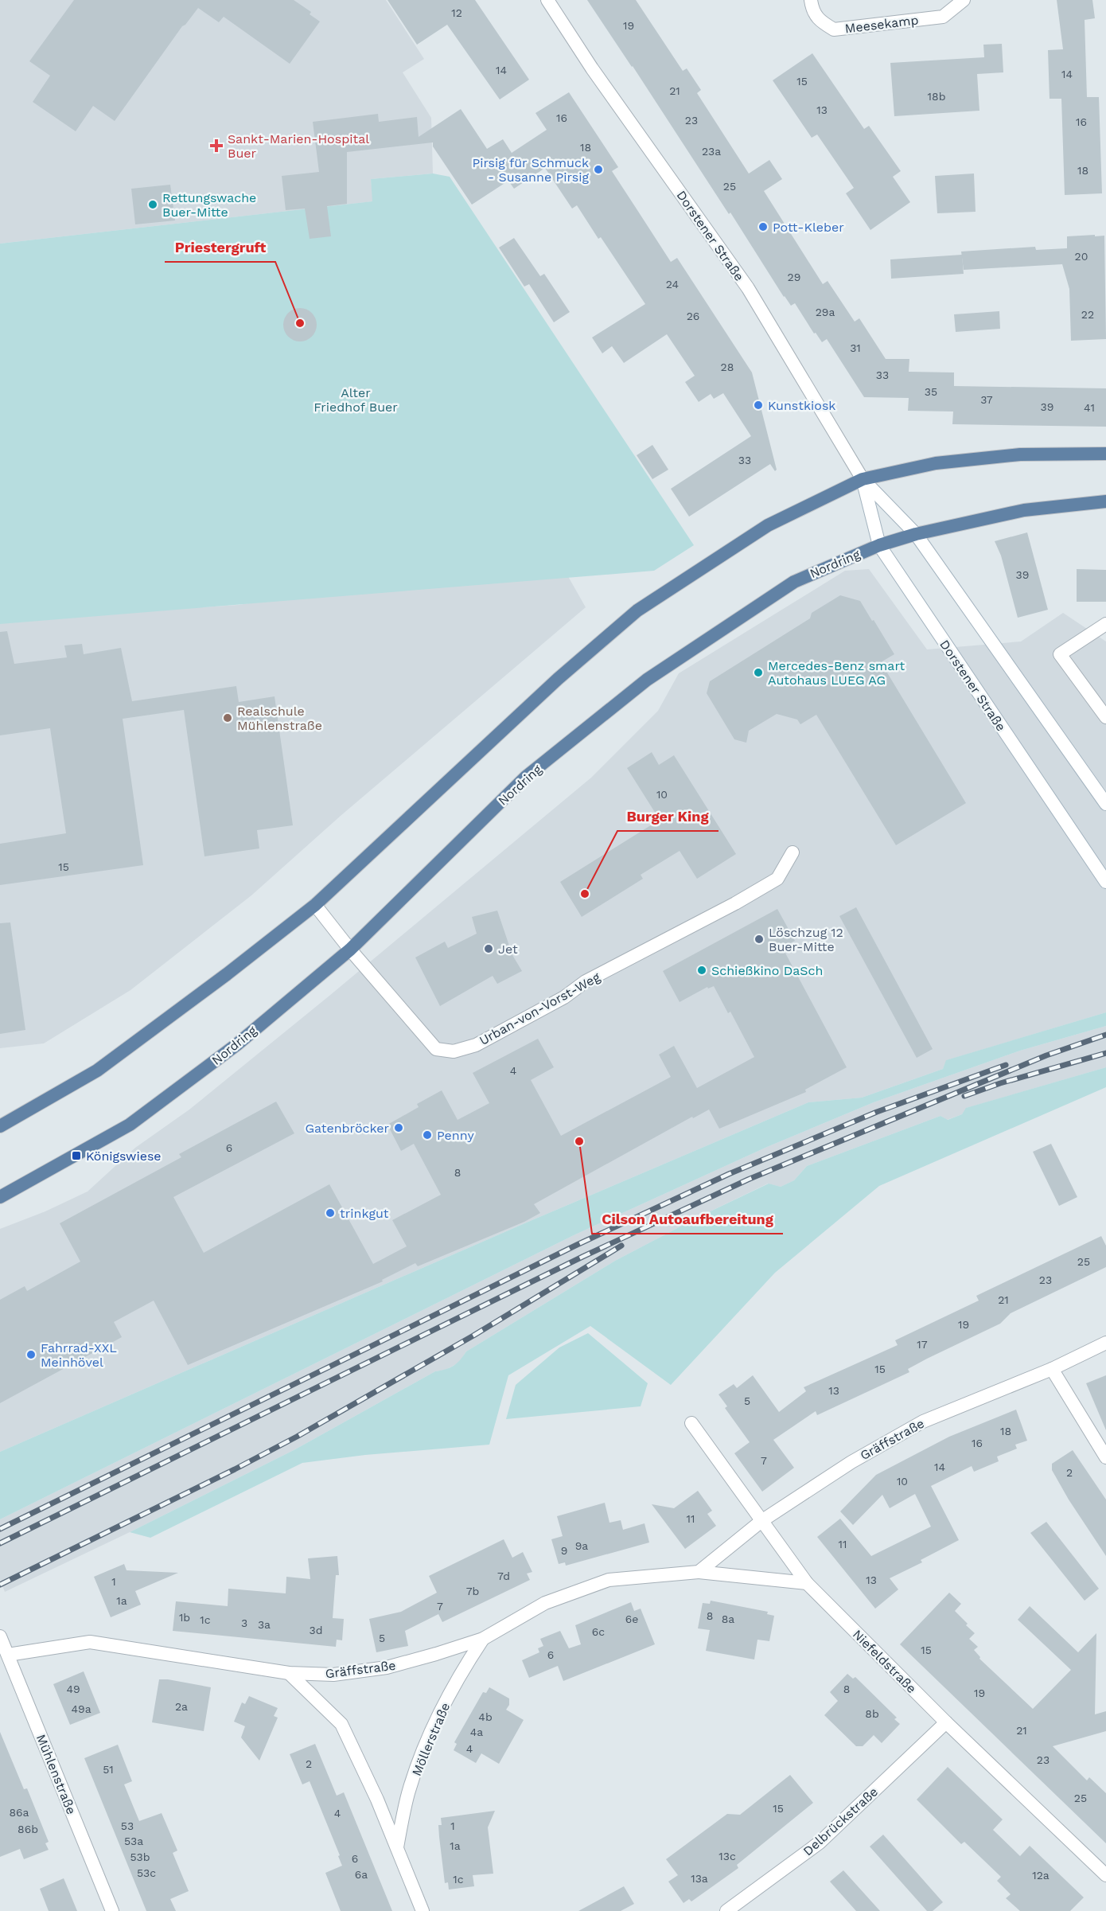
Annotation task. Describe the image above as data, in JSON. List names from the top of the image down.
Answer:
{
  "streets": {
    "main road": ["Nordring"],
    "street": [
      "Meesekamp",
      "Dorstener Straße",
      "Urban-von-Vorst-Weg",
      "Gräffstraße",
      "Niefeldstraße",
      "Möllerstraße",
      "Mühlenstraße",
      "Delbrückstraße"
    ]
  },
  "crossings": [
    ["Dorstener Straße", "Nordring"],
    ["Nordring", "Urban-von-Vorst-Weg"],
    ["Gräffstraße", "Niefeldstraße"],
    ["Gräffstraße", "Möllerstraße"],
    ["Gräffstraße", "Mühlenstraße"],
    ["Niefeldstraße", "Delbrückstraße"]
  ],
  "parks": ["Alter Friedhof Buer"],
  "places": {
    "health": ["Sankt-Marien-Hospital Buer"],
    "other": [
      "Pirsig für Schmuck - Susanne Pirsig",
      "Rettungswache Buer-Mitte",
      "Pott-Kleber",
      "Priestergruft",
      "Kunstkiosk",
      "Mercedes-Benz smart Autohaus LUEG AG",
      "Realschule Mühlenstraße",
      "Burger King",
      "Löschzug 12 Buer-Mitte",
      "Jet",
      "Schießkino DaSch",
      "Gatenbröcker",
      "Penny",
      "Cilson Autoaufbereitung",
      "trinkgut",
      "Fahrrad-XXL Meinhövel"
    ],
    "transit": ["Königswiese"]
  },
  "house_numbers": [
    "12",
    "19",
    "14",
    "14",
    "15",
    "21",
    "18b",
    "13",
    "16",
    "23",
    "16",
    "18",
    "23a",
    "18",
    "25",
    "20",
    "29",
    "24",
    "29a",
    "22",
    "26",
    "31",
    "28",
    "33",
    "35",
    "37",
    "39",
    "41",
    "33",
    "39",
    "10",
    "15",
    "4",
    "6",
    "8",
    "25",
    "23",
    "21",
    "19",
    "17",
    "15",
    "13",
    "5",
    "18",
    "16",
    "7",
    "14",
    "2",
    "10",
    "11",
    "11",
    "9a",
    "9",
    "7d",
    "13",
    "1",
    "7b",
    "1a",
    "7",
    "8",
    "1b",
    "6e",
    "8a",
    "1c",
    "3",
    "3a",
    "3d",
    "6c",
    "5",
    "15",
    "6",
    "49",
    "8",
    "19",
    "2a",
    "49a",
    "8b",
    "4b",
    "21",
    "4a",
    "4",
    "23",
    "2",
    "51",
    "25",
    "15",
    "86a",
    "4",
    "53",
    "1",
    "86b",
    "53a",
    "1a",
    "13c",
    "53b",
    "6",
    "53c",
    "6a",
    "12a",
    "13a",
    "1c"
  ]
}
